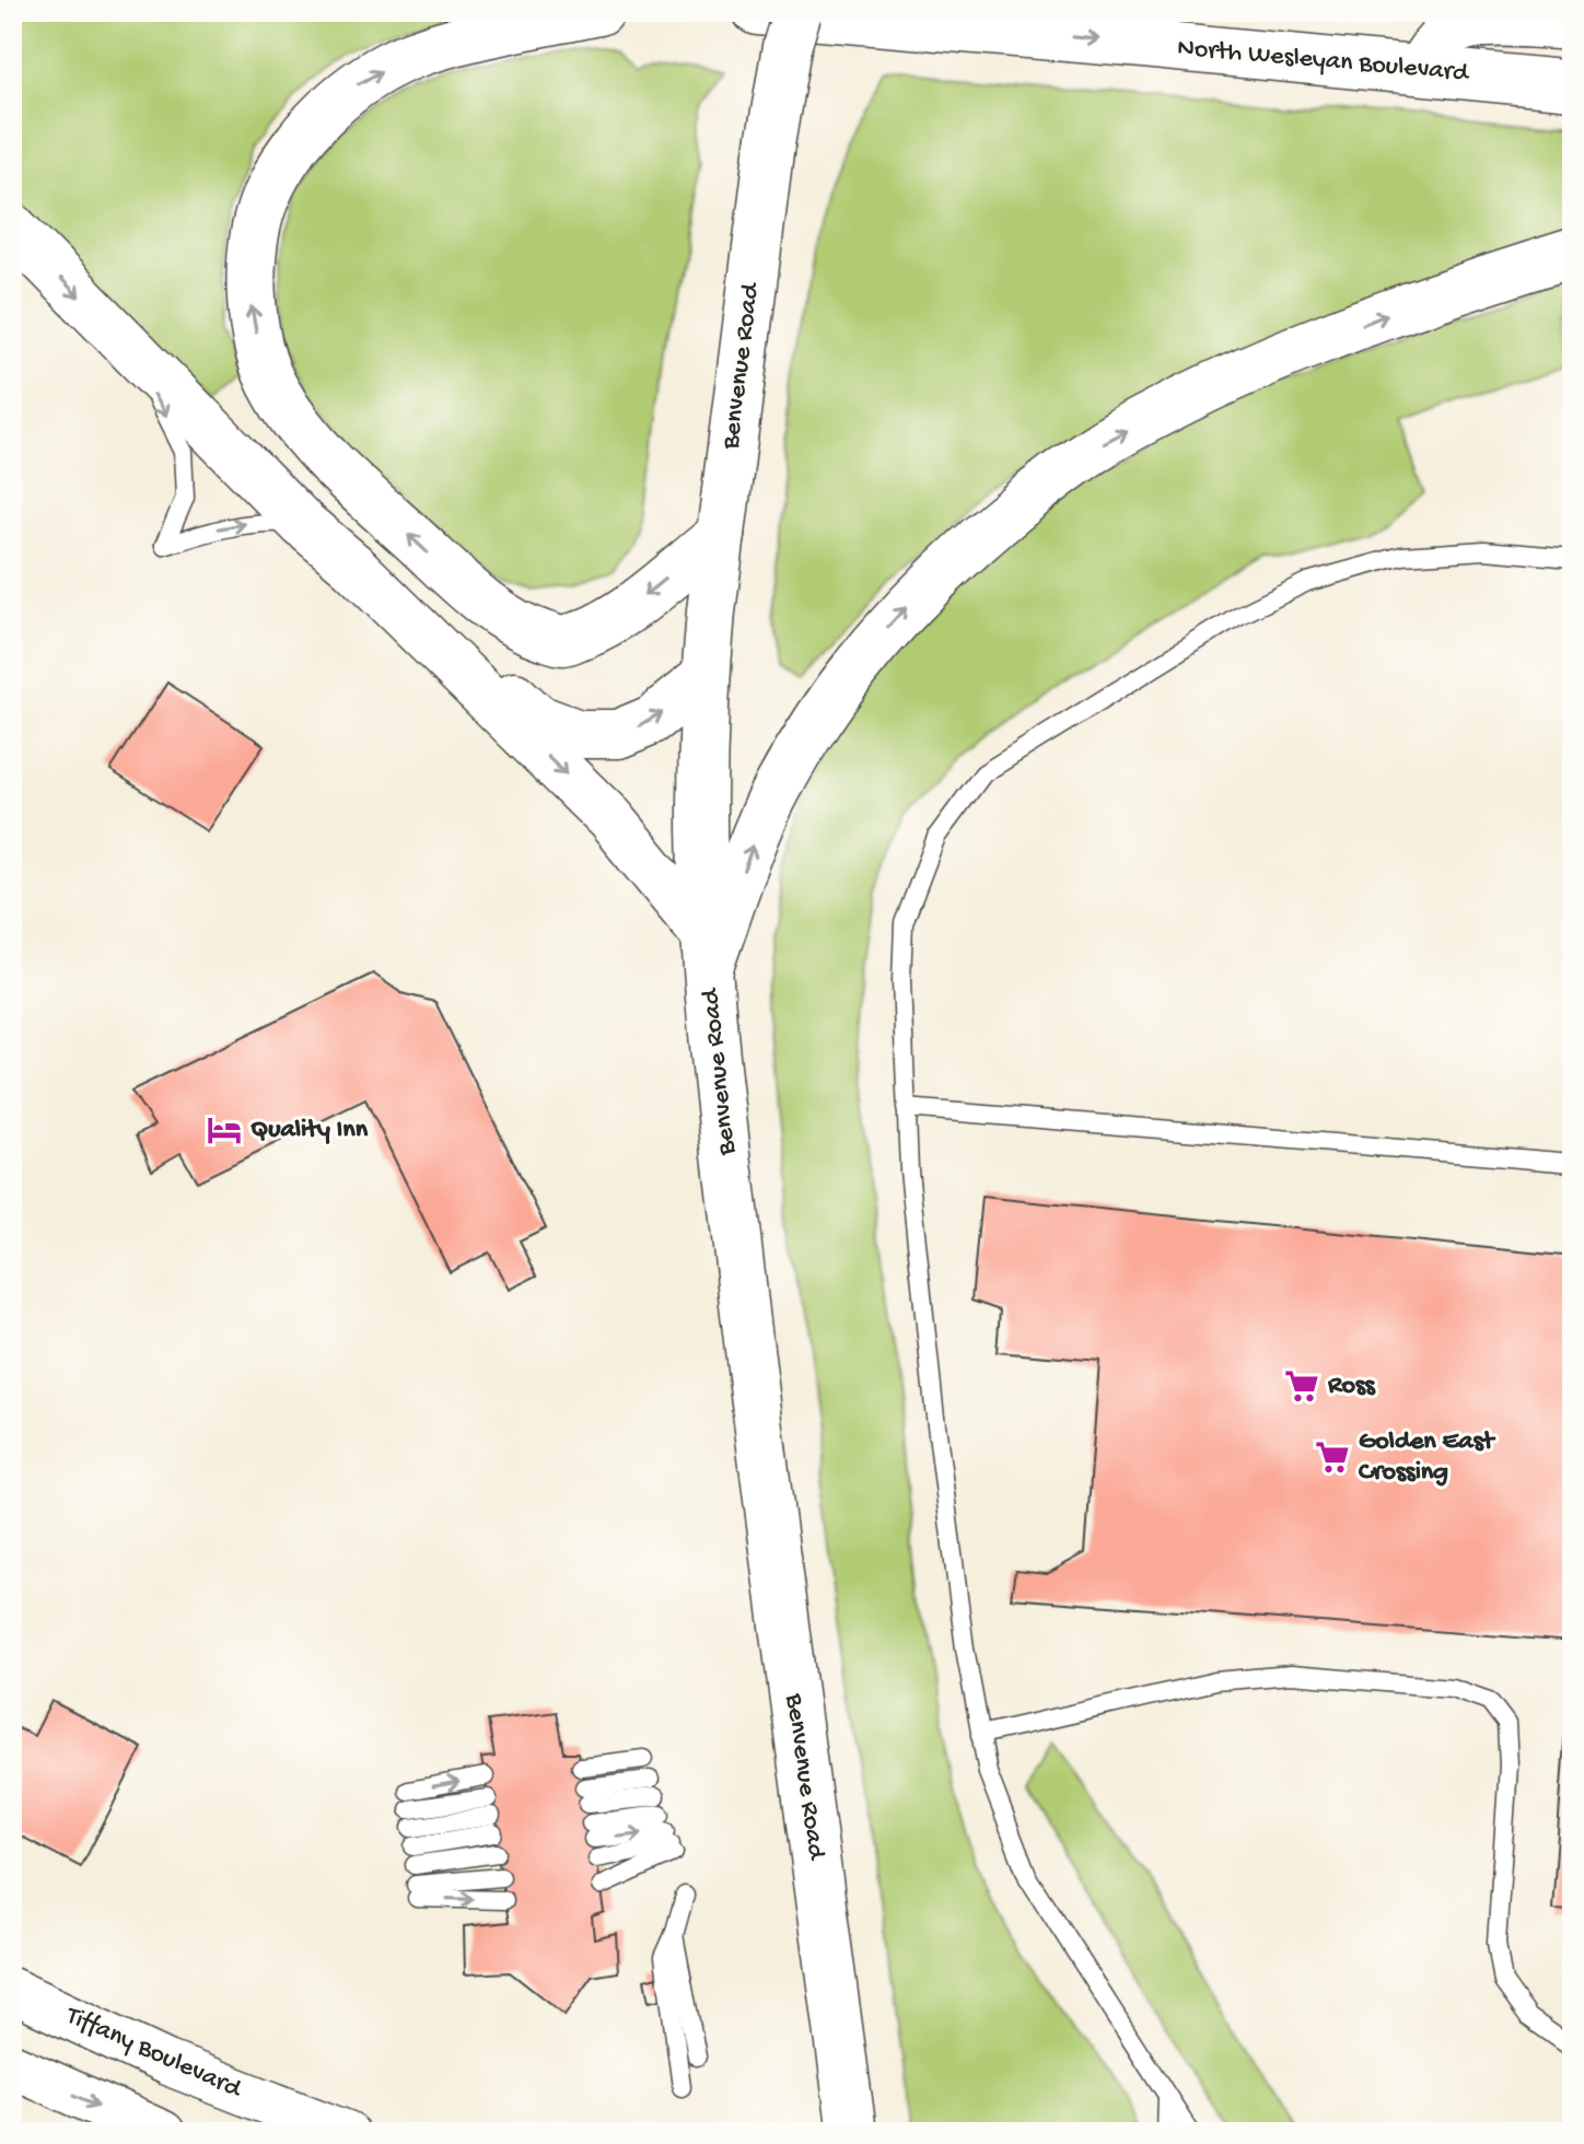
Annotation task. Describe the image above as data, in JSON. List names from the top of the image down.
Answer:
{
  "streets": {
    "main road": ["North Wesleyan Boulevard", "Benvenue Road"],
    "street": ["Tiffany Boulevard"]
  },
  "one_way": ["North Wesleyan Boulevard"],
  "places": {
    "hotel": ["Quality Inn"],
    "supermarket": ["Ross", "Golden East Crossing"]
  }
}
